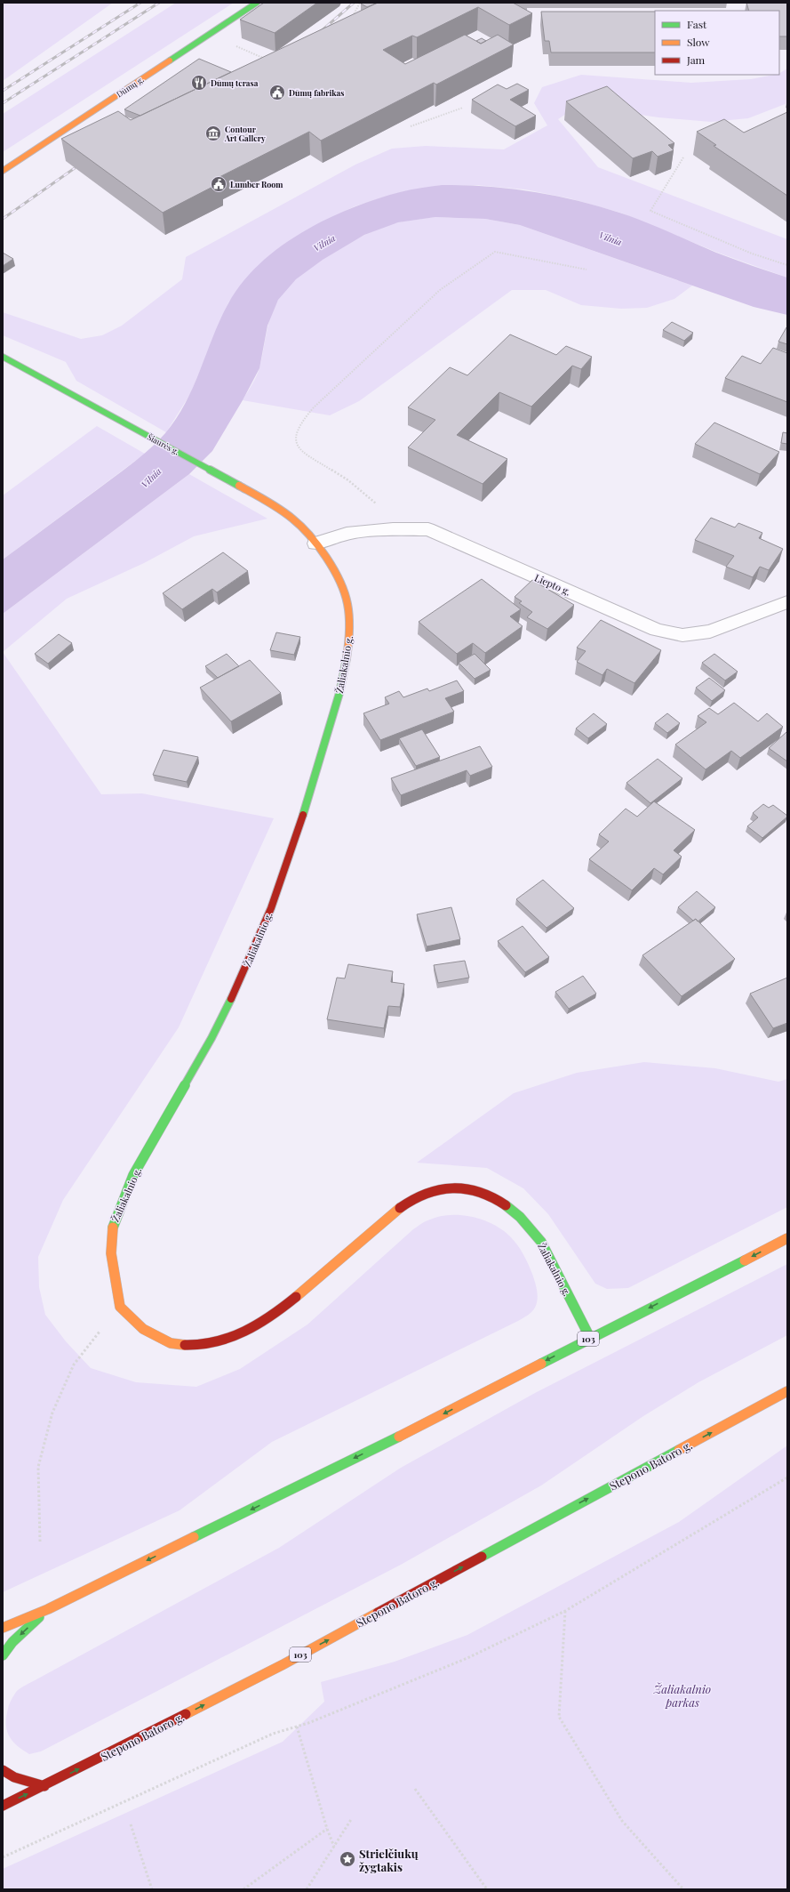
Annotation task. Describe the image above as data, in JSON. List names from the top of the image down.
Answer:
{
  "streets": {
    "main road": [
      "Dūmų g.",
      "Šiaurės g.",
      "Žaliakalnio g.",
      "103",
      "Stepono Batoro g."
    ],
    "street": ["Liepto g."]
  },
  "crossings": [
    ["Šiaurės g.", "Liepto g."],
    ["Šiaurės g.", "Žaliakalnio g."],
    ["Liepto g.", "Žaliakalnio g."],
    ["Žaliakalnio g.", "103"]
  ],
  "one_way": ["Stepono Batoro g."],
  "water": ["Vilnia"],
  "parks": ["Žaliakalnio parkas"],
  "places": {
    "restaurant": ["Dūmų terasa"],
    "public building": ["Dūmų fabrikas", "Lumber Room"],
    "museum": ["Contour Art Gallery"],
    "place": ["Strielčiukų žygtakis"]
  },
  "legend": ["Fast", "Slow", "Jam"]
}
